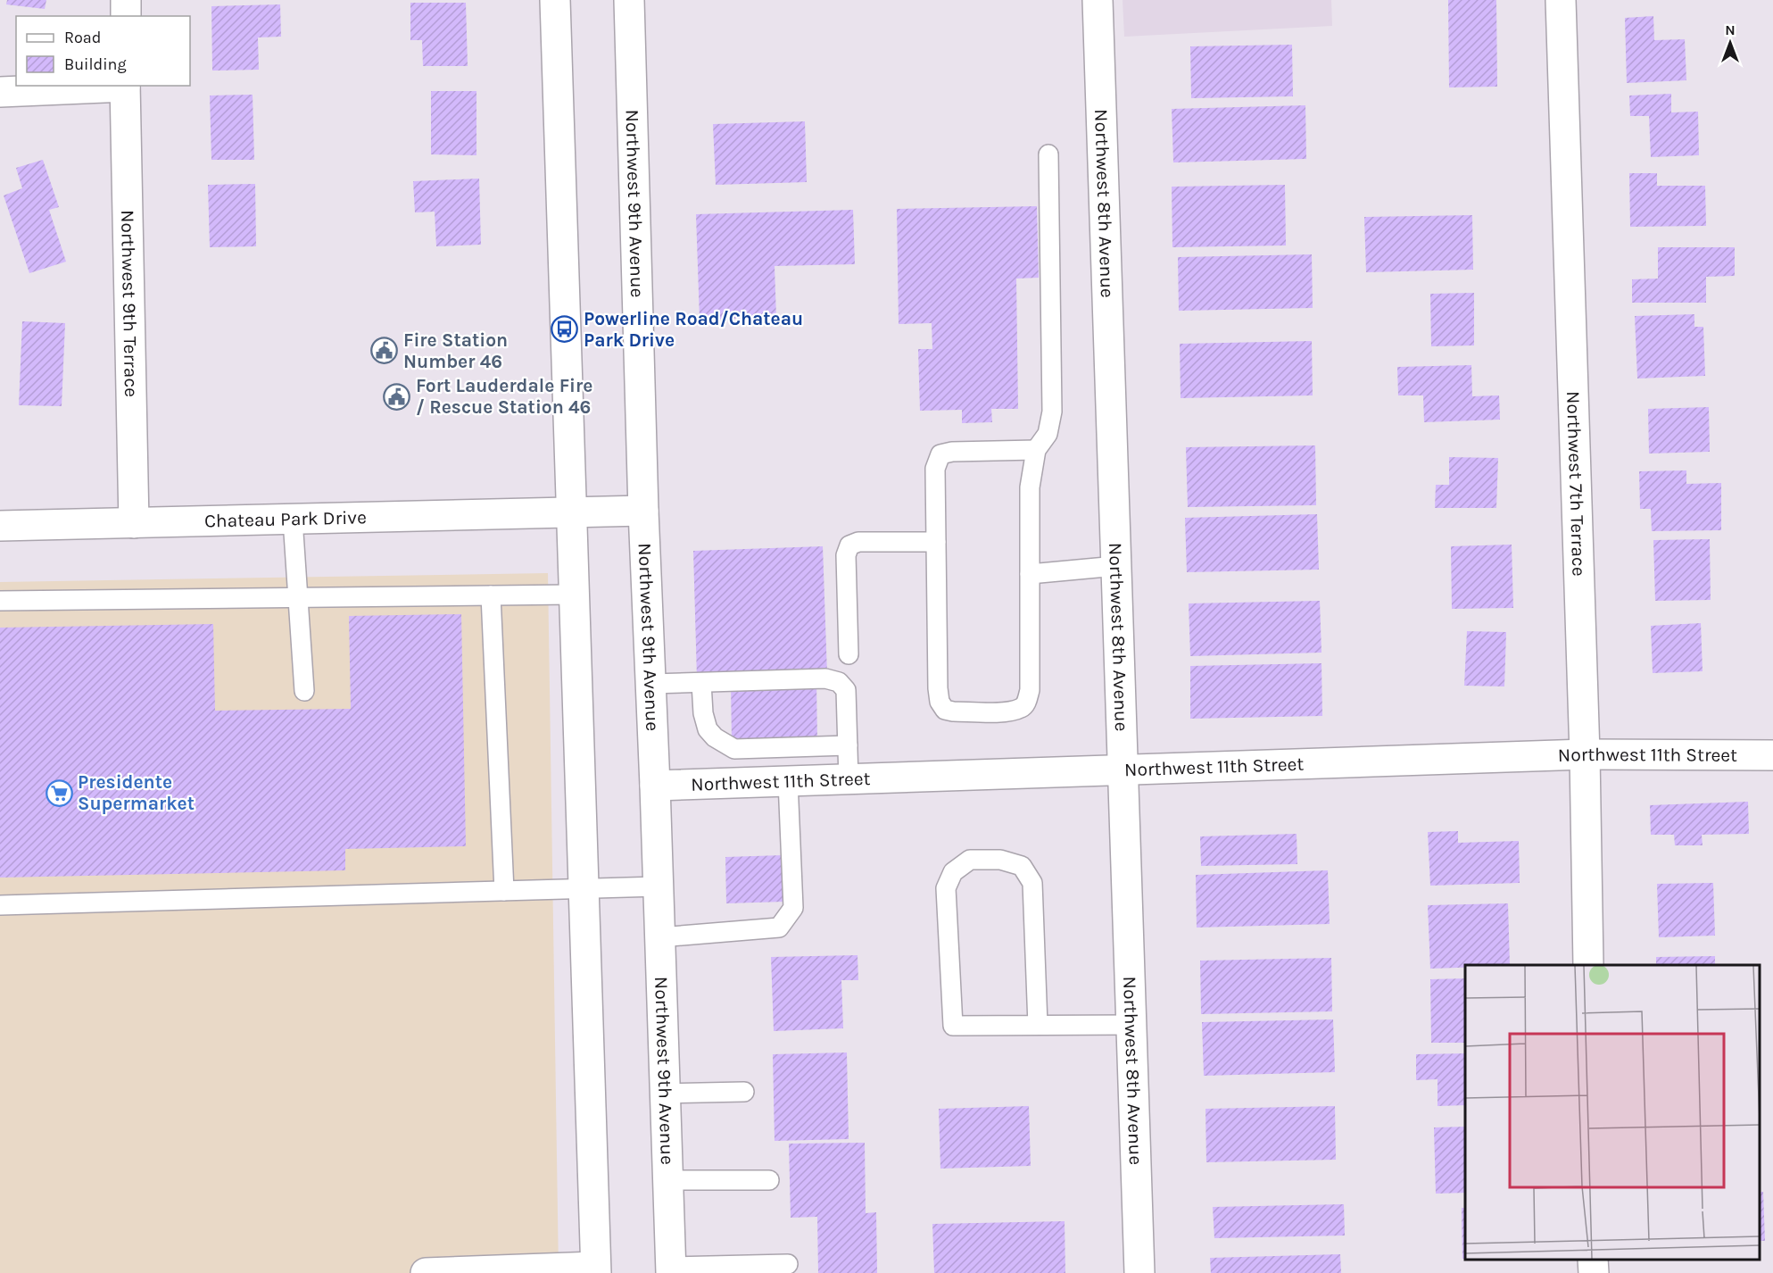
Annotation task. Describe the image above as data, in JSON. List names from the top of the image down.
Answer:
{
  "streets": {
    "street": [
      "Northwest 9th Avenue",
      "Northwest 8th Avenue",
      "Northwest 9th Terrace",
      "Northwest 7th Terrace",
      "Chateau Park Drive",
      "Northwest 11th Street"
    ]
  },
  "crossings": [
    ["Northwest 9th Avenue", "Chateau Park Drive"],
    ["Northwest 9th Avenue", "Northwest 11th Street"],
    ["Northwest 8th Avenue", "Northwest 11th Street"],
    ["Northwest 9th Terrace", "Chateau Park Drive"],
    ["Northwest 7th Terrace", "Northwest 11th Street"]
  ],
  "places": {
    "bus stop": ["Powerline Road/Chateau Park Drive"],
    "public building": ["Fire Station Number 46", "Fort Lauderdale Fire / Rescue Station 46"],
    "supermarket": ["Presidente Supermarket"]
  },
  "legend": ["Road", "Building"],
  "north": "top"
}
